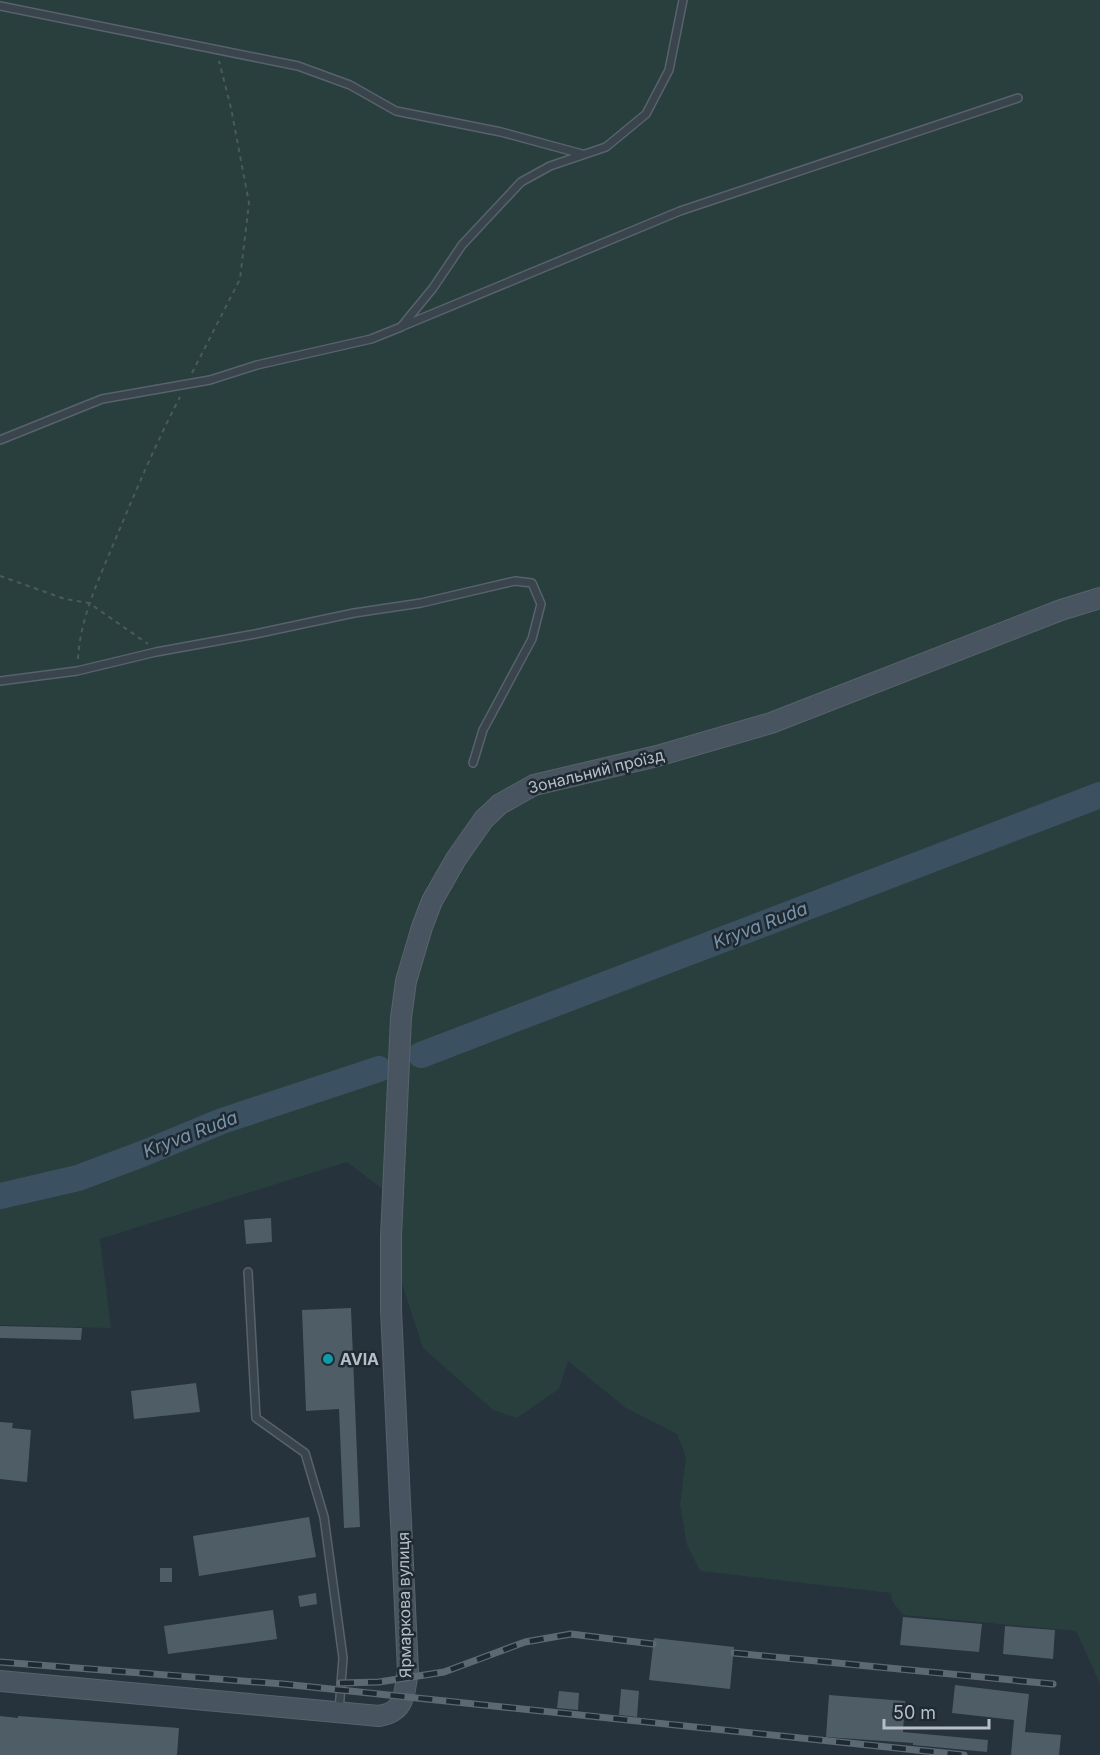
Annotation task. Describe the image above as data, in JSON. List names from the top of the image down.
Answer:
{
  "streets": {
    "street": ["Зональний проїзд", "Ярмаркова вулиця"]
  },
  "crossings": [
    ["Зональний проїзд", "Ярмаркова вулиця"]
  ],
  "water": ["Kryva Ruda"],
  "places": ["AVIA"],
  "scale_bar": "50 m"
}
